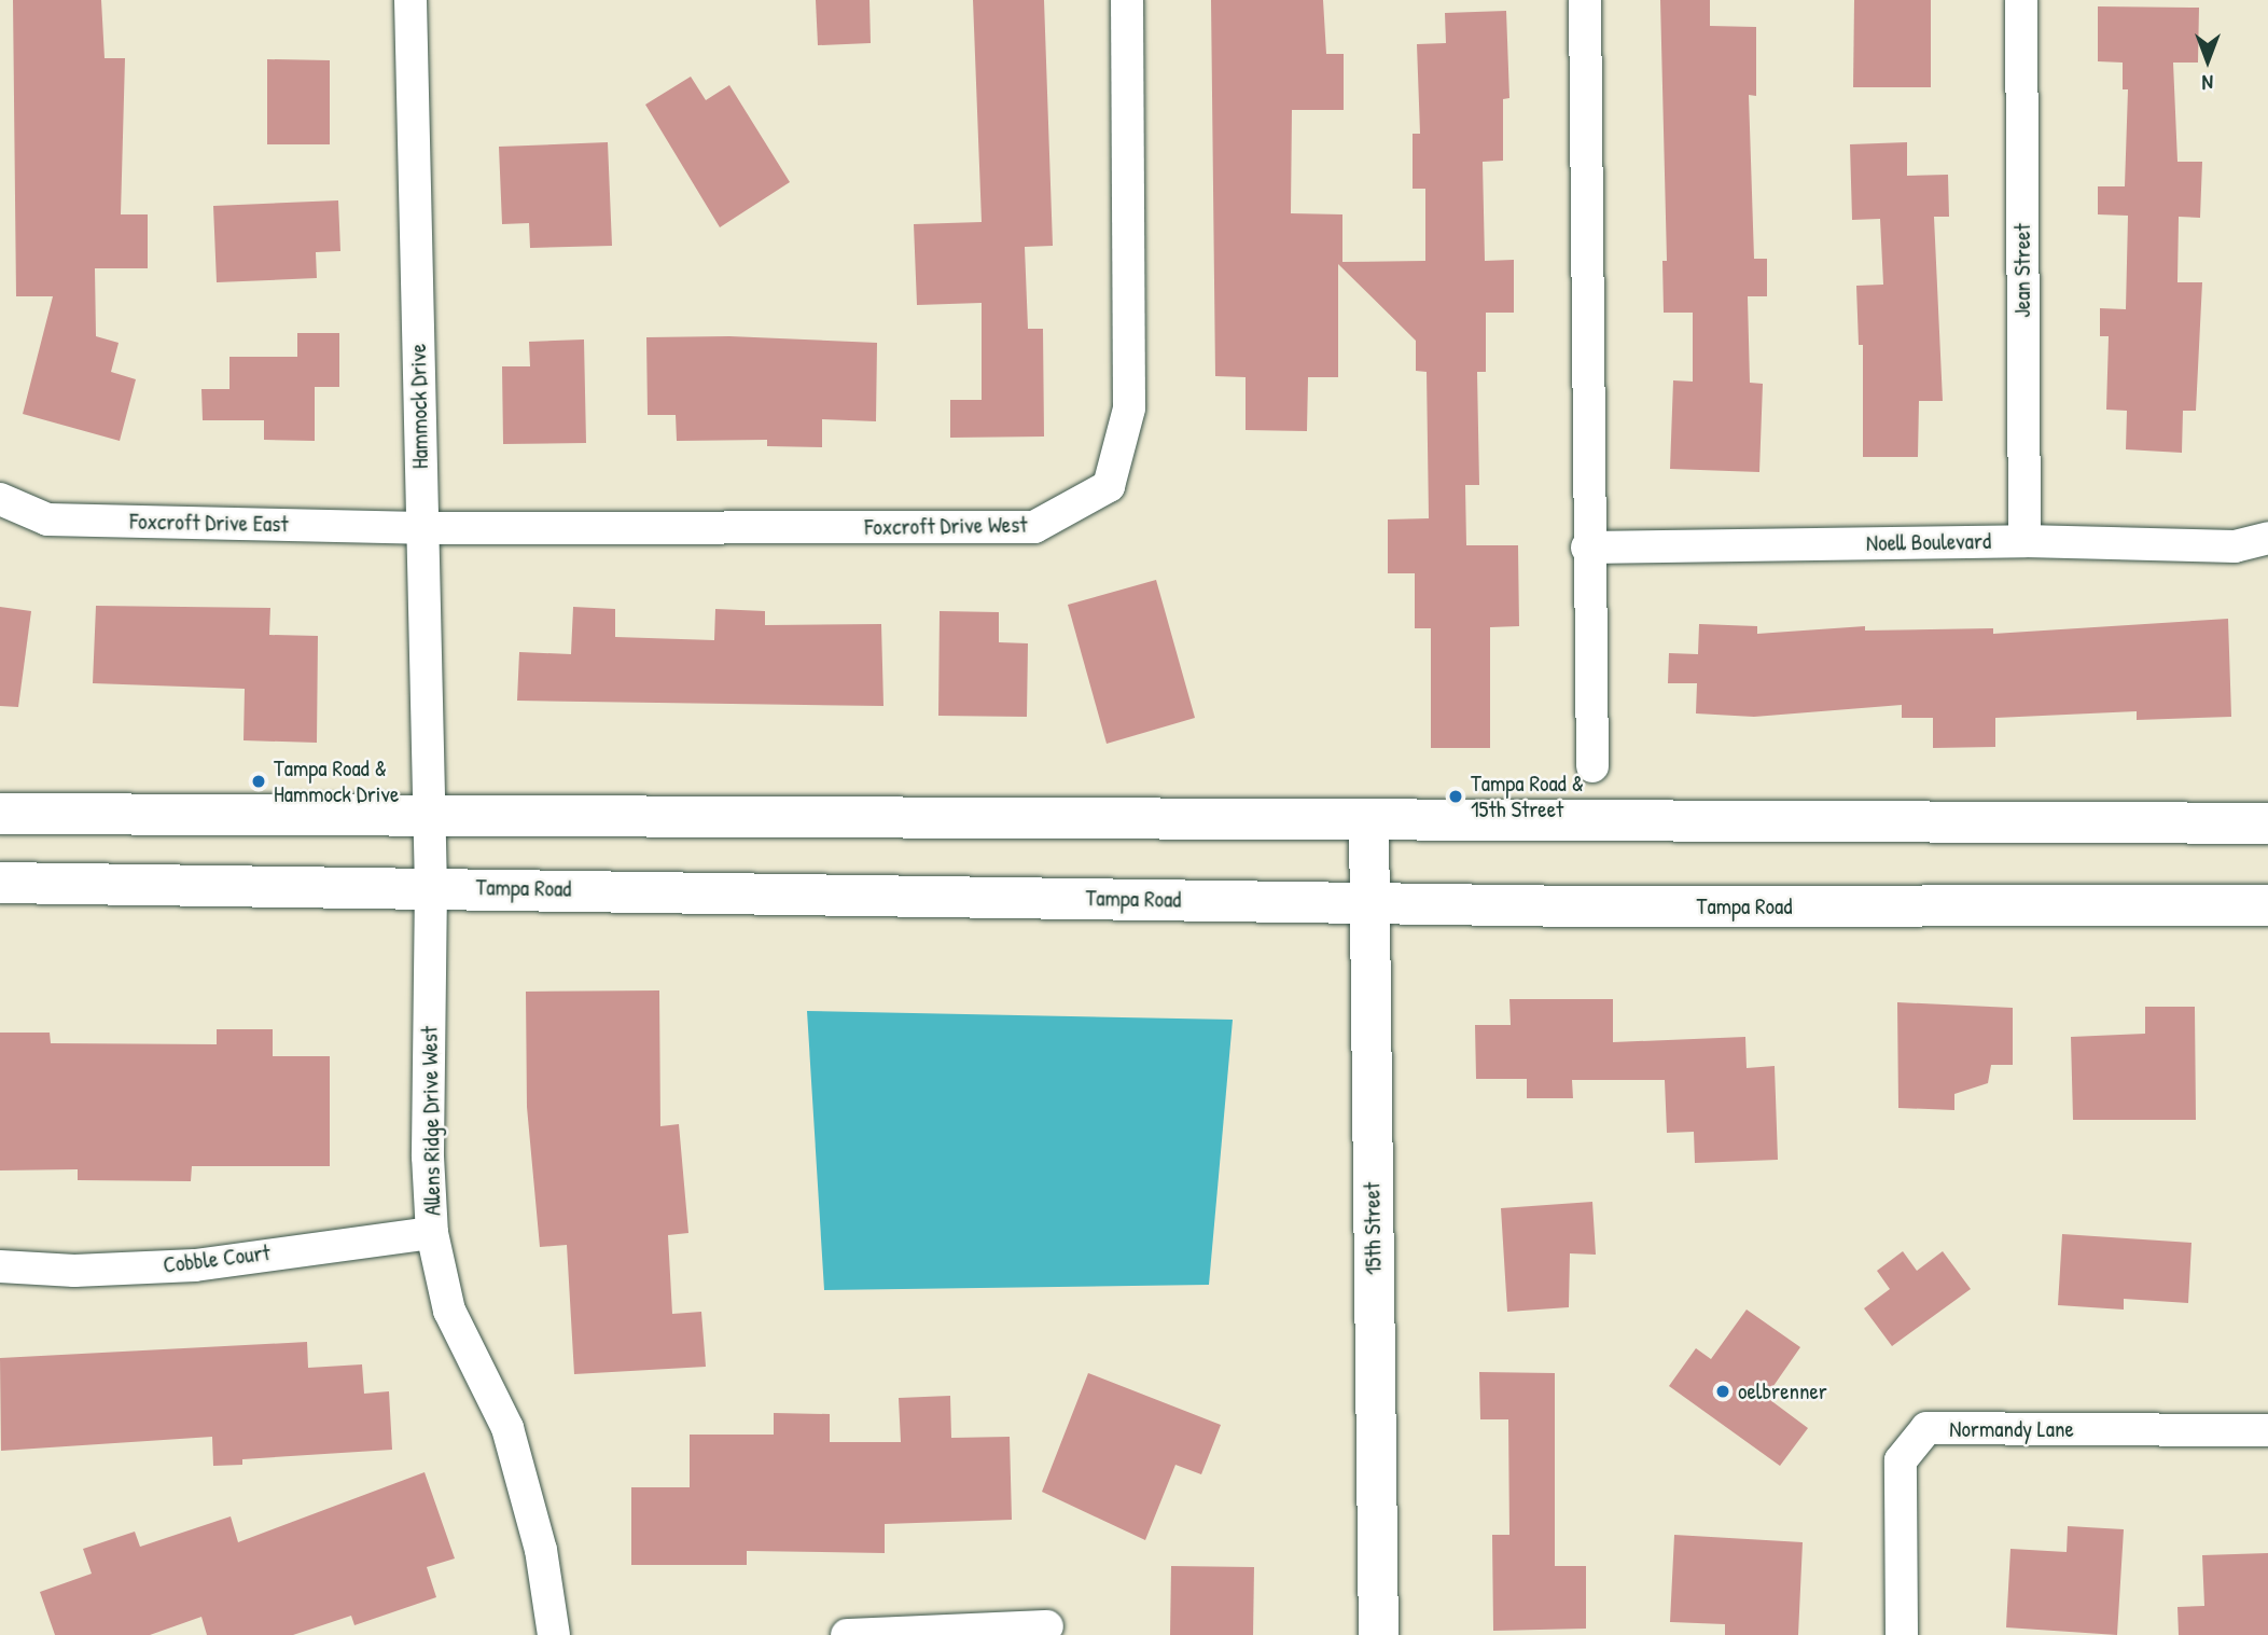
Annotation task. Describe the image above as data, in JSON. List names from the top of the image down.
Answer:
{
  "streets": {
    "main road": ["Tampa Road"],
    "street": [
      "Jean Street",
      "Hammock Drive",
      "Foxcroft Drive East",
      "Foxcroft Drive West",
      "Noell Boulevard",
      "Allens Ridge Drive West",
      "15th Street",
      "Cobble Court",
      "Normandy Lane"
    ]
  },
  "crossings": [
    ["Jean Street", "Noell Boulevard"],
    ["Hammock Drive", "Foxcroft Drive East"],
    ["Hammock Drive", "Foxcroft Drive West"],
    ["Hammock Drive", "Allens Ridge Drive West"],
    ["Foxcroft Drive East", "Foxcroft Drive West"],
    ["Tampa Road", "Allens Ridge Drive West"],
    ["Tampa Road", "15th Street"],
    ["Allens Ridge Drive West", "Cobble Court"]
  ],
  "places": ["Tampa Road & Hammock Drive", "Tampa Road & 15th Street", "oelbrenner"],
  "north": "bottom"
}
